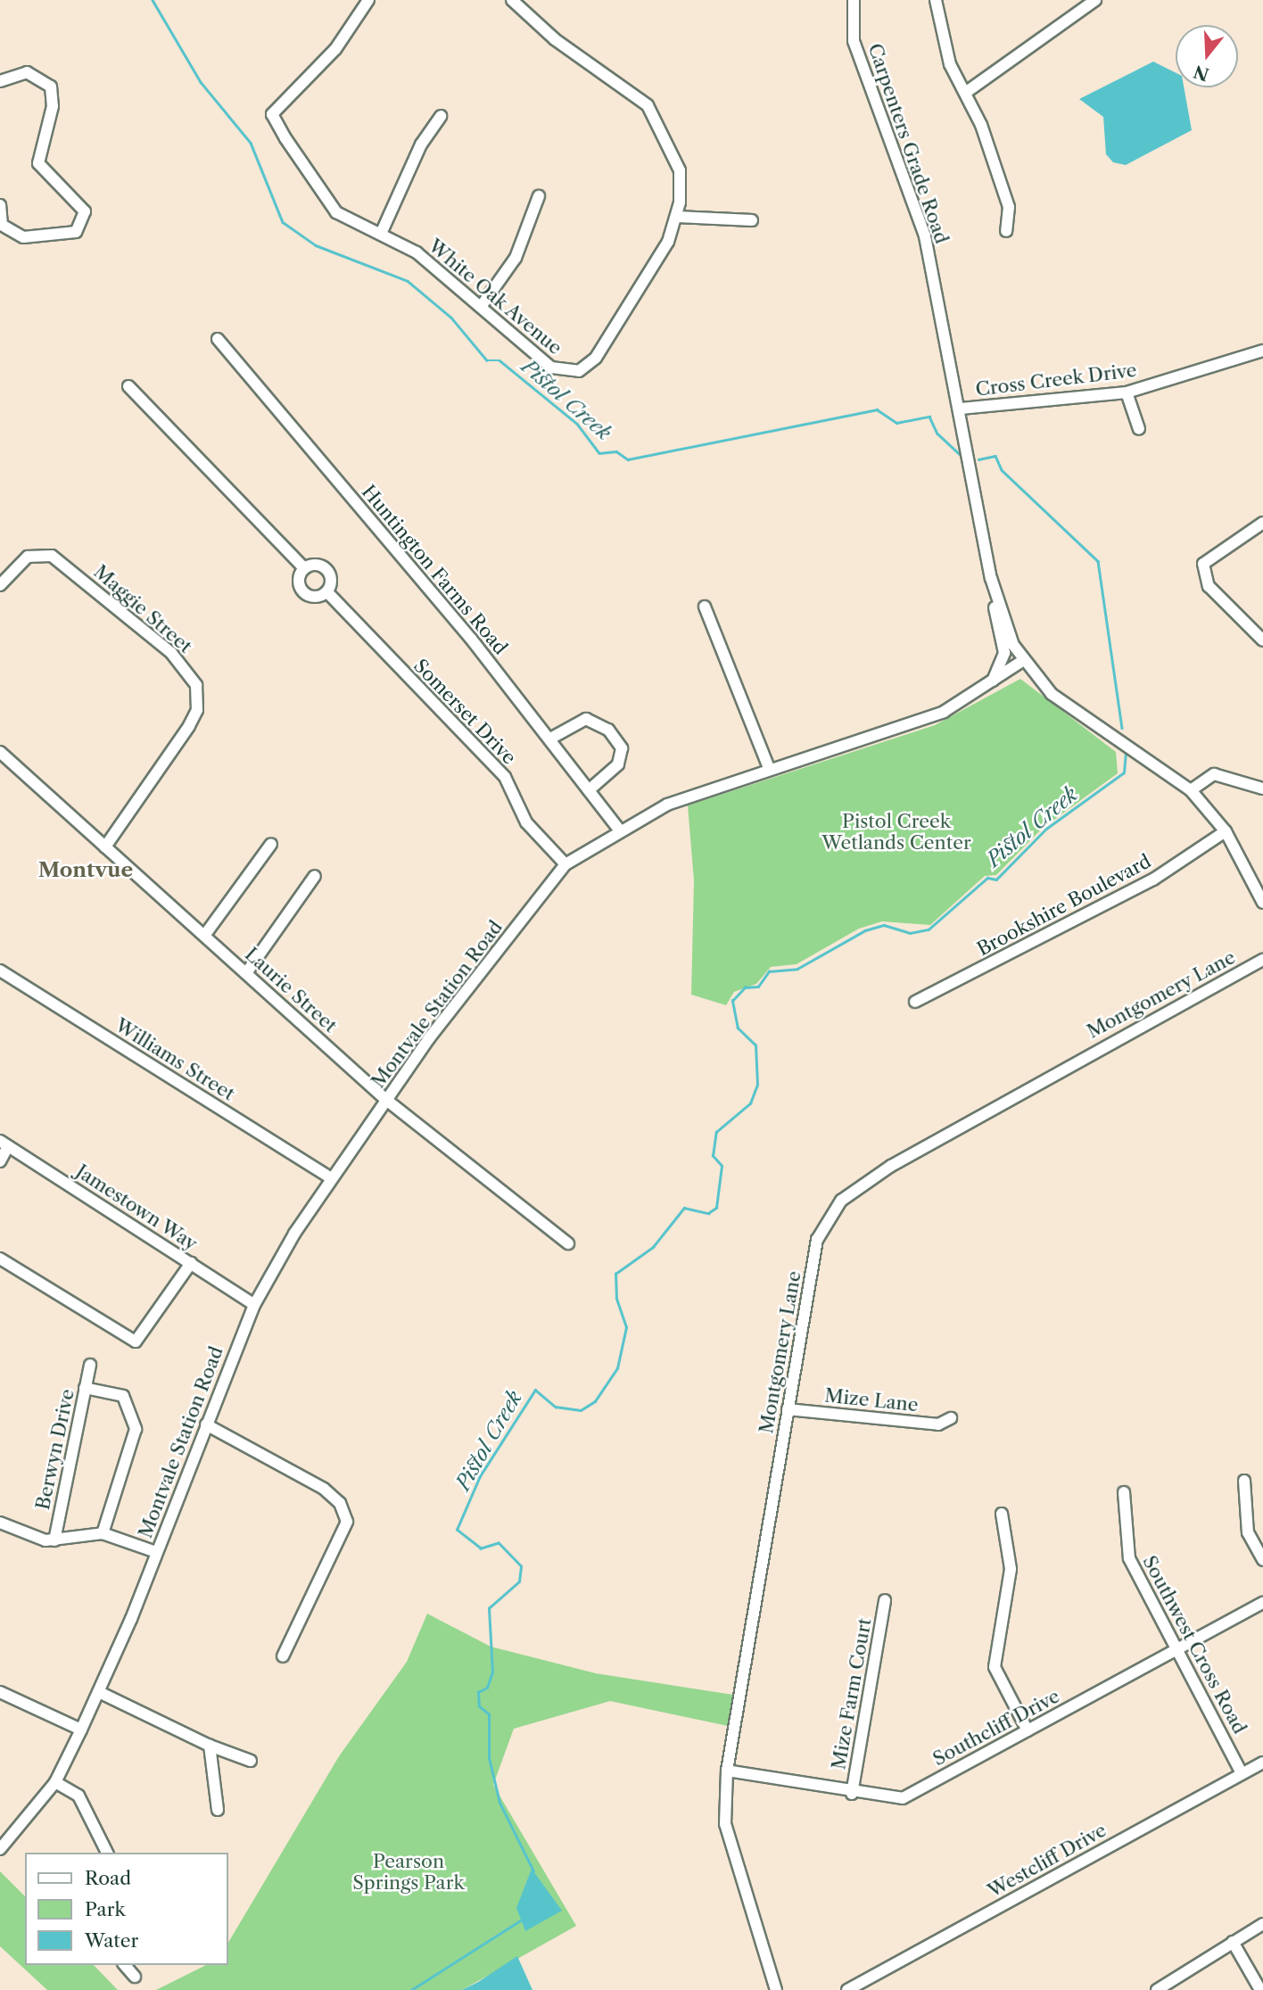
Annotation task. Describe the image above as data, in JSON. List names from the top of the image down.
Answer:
{
  "streets": {
    "street": [
      "Carpenters Grade Road",
      "White Oak Avenue",
      "Cross Creek Drive",
      "Huntington Farms Road",
      "Maggie Street",
      "Somerset Drive",
      "Brookshire Boulevard",
      "Laurie Street",
      "Montgomery Lane",
      "Montvale Station Road",
      "Williams Street",
      "Jamestown Way",
      "Mize Lane",
      "Berwyn Drive",
      "Southwest Cross Road",
      "Mize Farm Court",
      "Southcliff Drive",
      "Westcliff Drive"
    ]
  },
  "crossings": [
    ["Carpenters Grade Road", "Cross Creek Drive"],
    ["Huntington Farms Road", "Montvale Station Road"],
    ["Maggie Street", "Laurie Street"],
    ["Somerset Drive", "Montvale Station Road"],
    ["Laurie Street", "Montvale Station Road"],
    ["Montgomery Lane", "Mize Lane"],
    ["Montgomery Lane", "Southcliff Drive"],
    ["Montvale Station Road", "Williams Street"],
    ["Montvale Station Road", "Jamestown Way"],
    ["Southwest Cross Road", "Southcliff Drive"],
    ["Southwest Cross Road", "Westcliff Drive"],
    ["Mize Farm Court", "Southcliff Drive"]
  ],
  "districts": ["Montvue"],
  "water": ["Pistol Creek"],
  "parks": ["Pistol Creek Wetlands Center", "Pearson Springs Park"],
  "legend": ["Road", "Park", "Water"],
  "north": "bottom"
}
